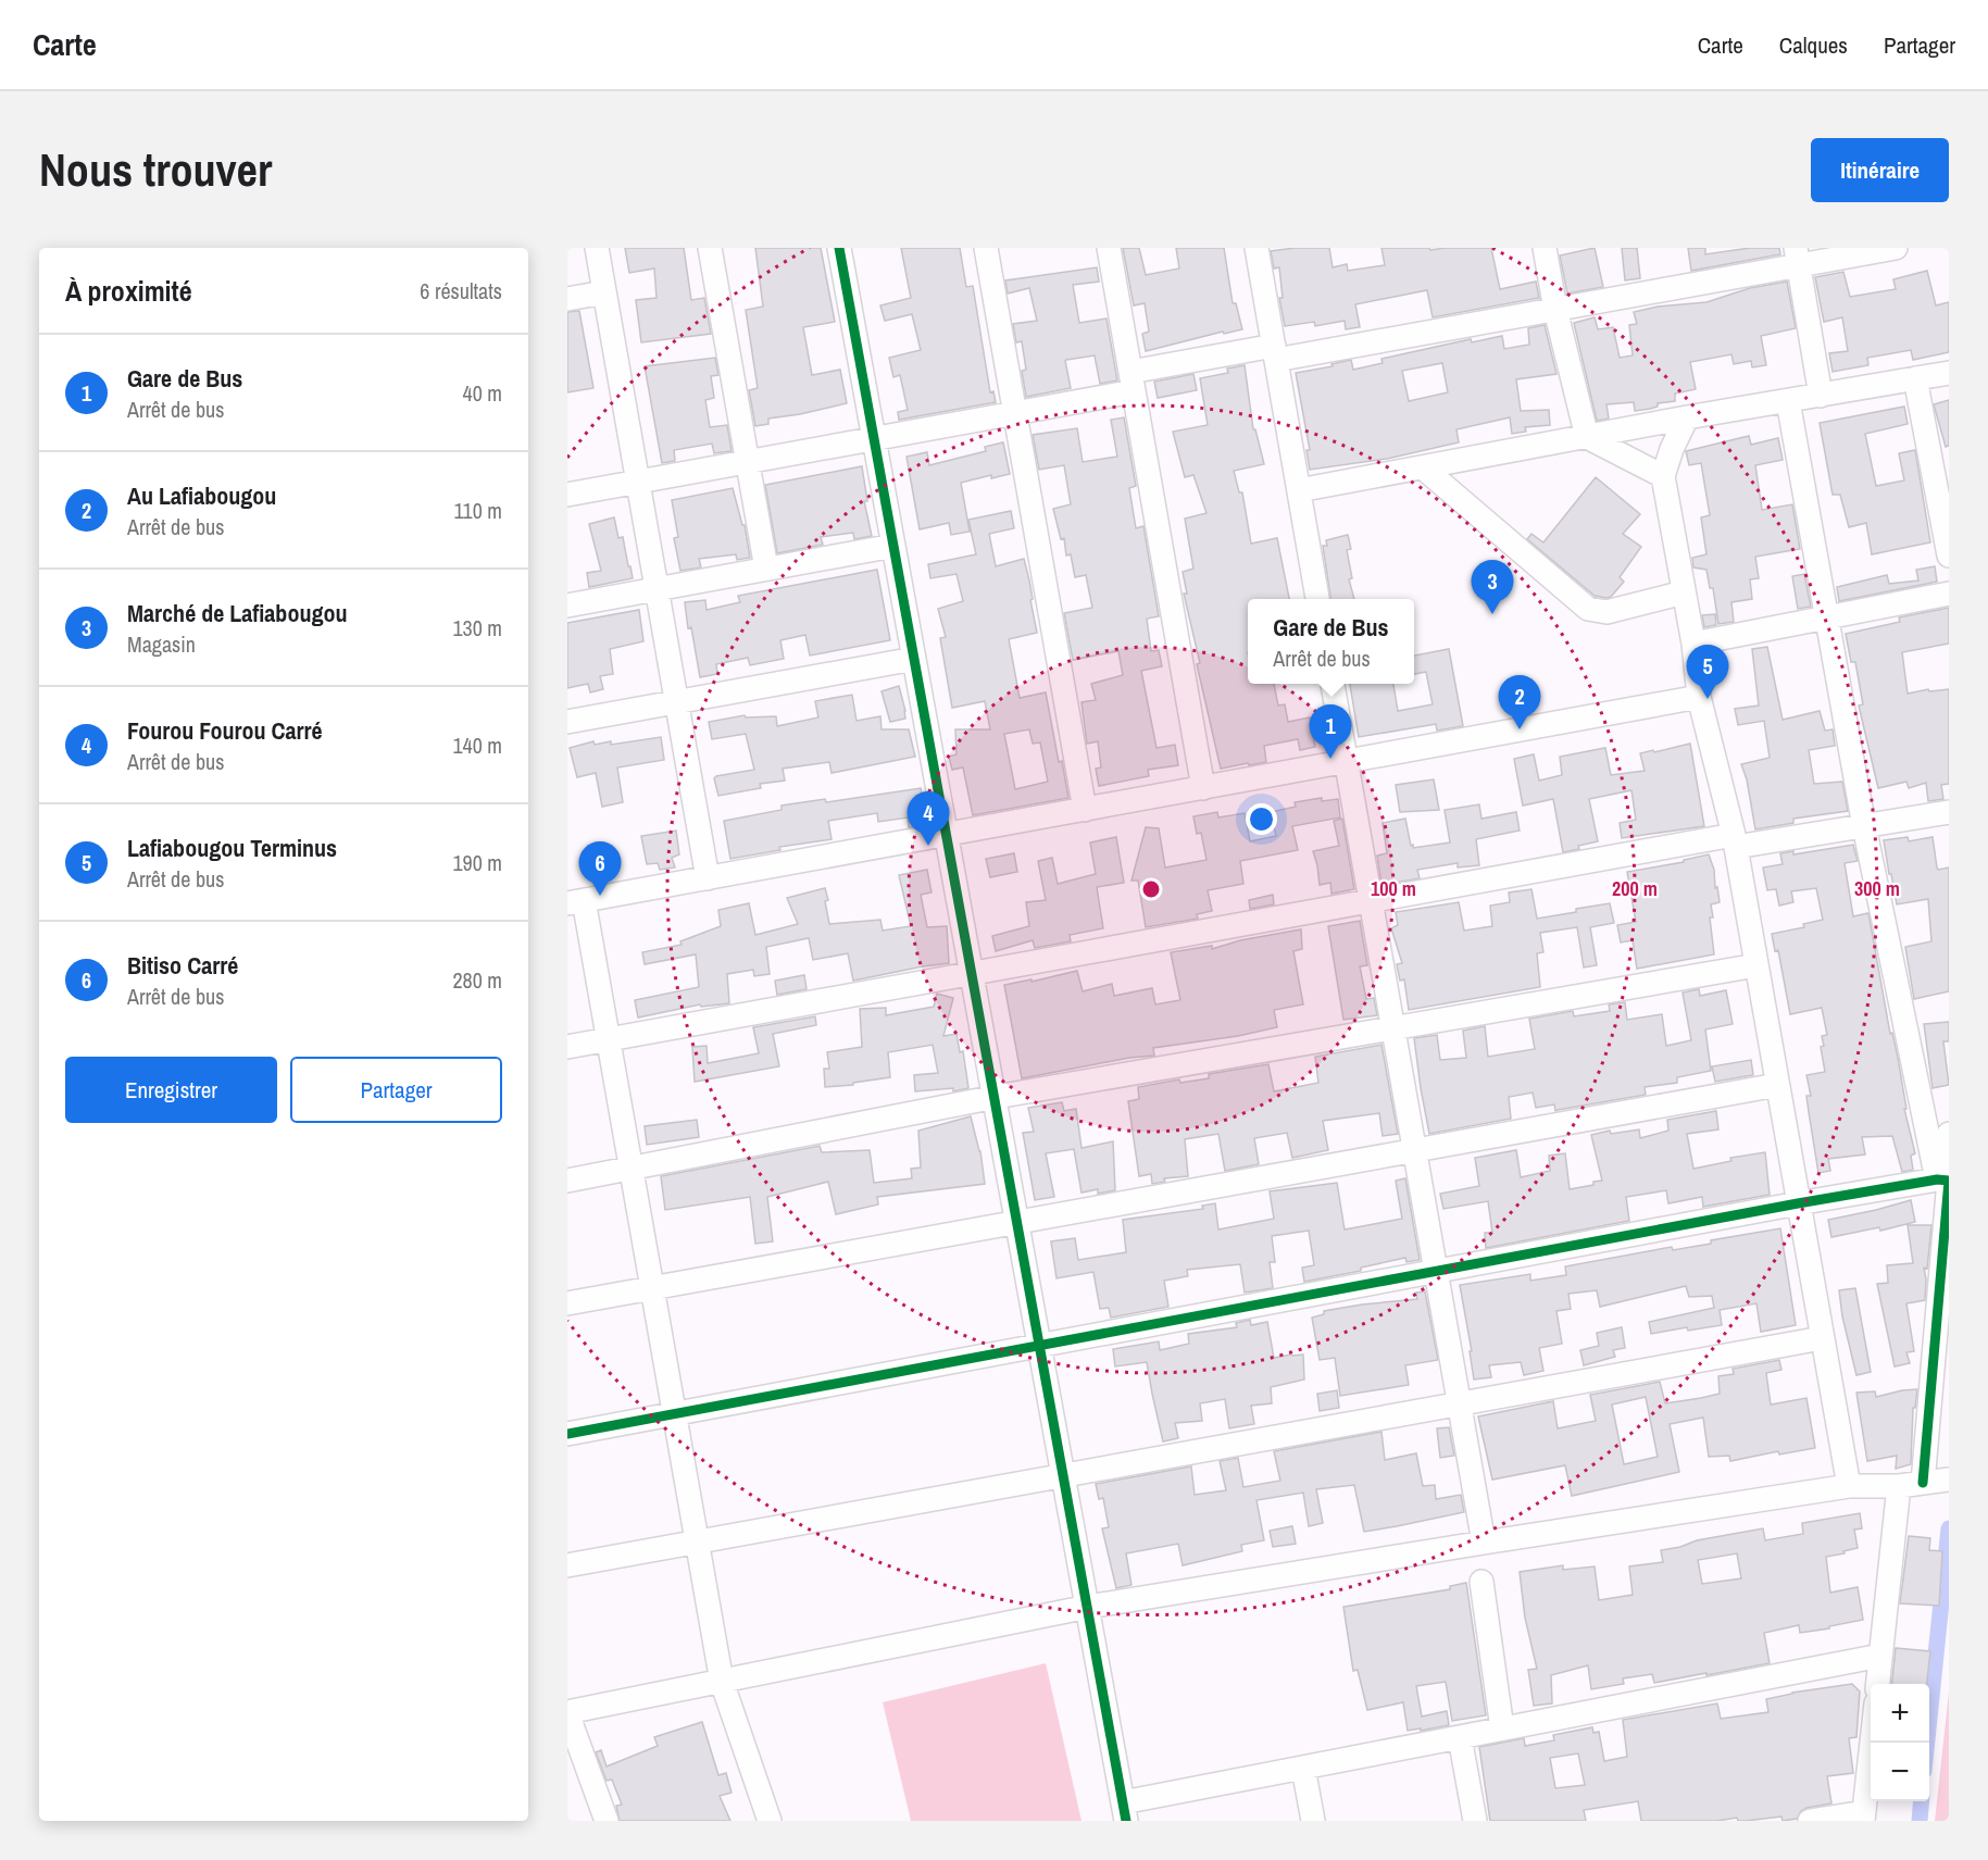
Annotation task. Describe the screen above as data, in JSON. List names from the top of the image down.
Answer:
{
  "page": {
    "header": "Carte",
    "nav": ["Carte", "Calques", "Partager"],
    "buttons": [
      "Itinéraire",
      ["Enregistrer", "Partager"]
    ],
    "title": "Nous trouver",
    "heading": ["À proximité", "6 résultats"],
    "list": [
      {
        "mark": "1",
        "name": "Gare de Bus",
        "note": "Arrêt de bus",
        "value": "40 m"
      },
      {
        "mark": "2",
        "name": "Au Lafiabougou",
        "note": "Arrêt de bus",
        "value": "110 m"
      },
      {
        "mark": "3",
        "name": "Marché de Lafiabougou",
        "note": "Magasin",
        "value": "130 m"
      },
      {
        "mark": "4",
        "name": "Fourou Fourou Carré",
        "note": "Arrêt de bus",
        "value": "140 m"
      },
      {
        "mark": "5",
        "name": "Lafiabougou Terminus",
        "note": "Arrêt de bus",
        "value": "190 m"
      },
      {
        "mark": "6",
        "name": "Bitiso Carré",
        "note": "Arrêt de bus",
        "value": "280 m"
      }
    ],
    "pins": [
      "3",
      "5",
      "2",
      "1",
      "4",
      "6"
    ],
    "popup": ["Gare de Bus", "Arrêt de bus"],
    "map_buttons": ["+", "−"]
  },
  "rings": ["100 m", "200 m", "300 m"]
}
